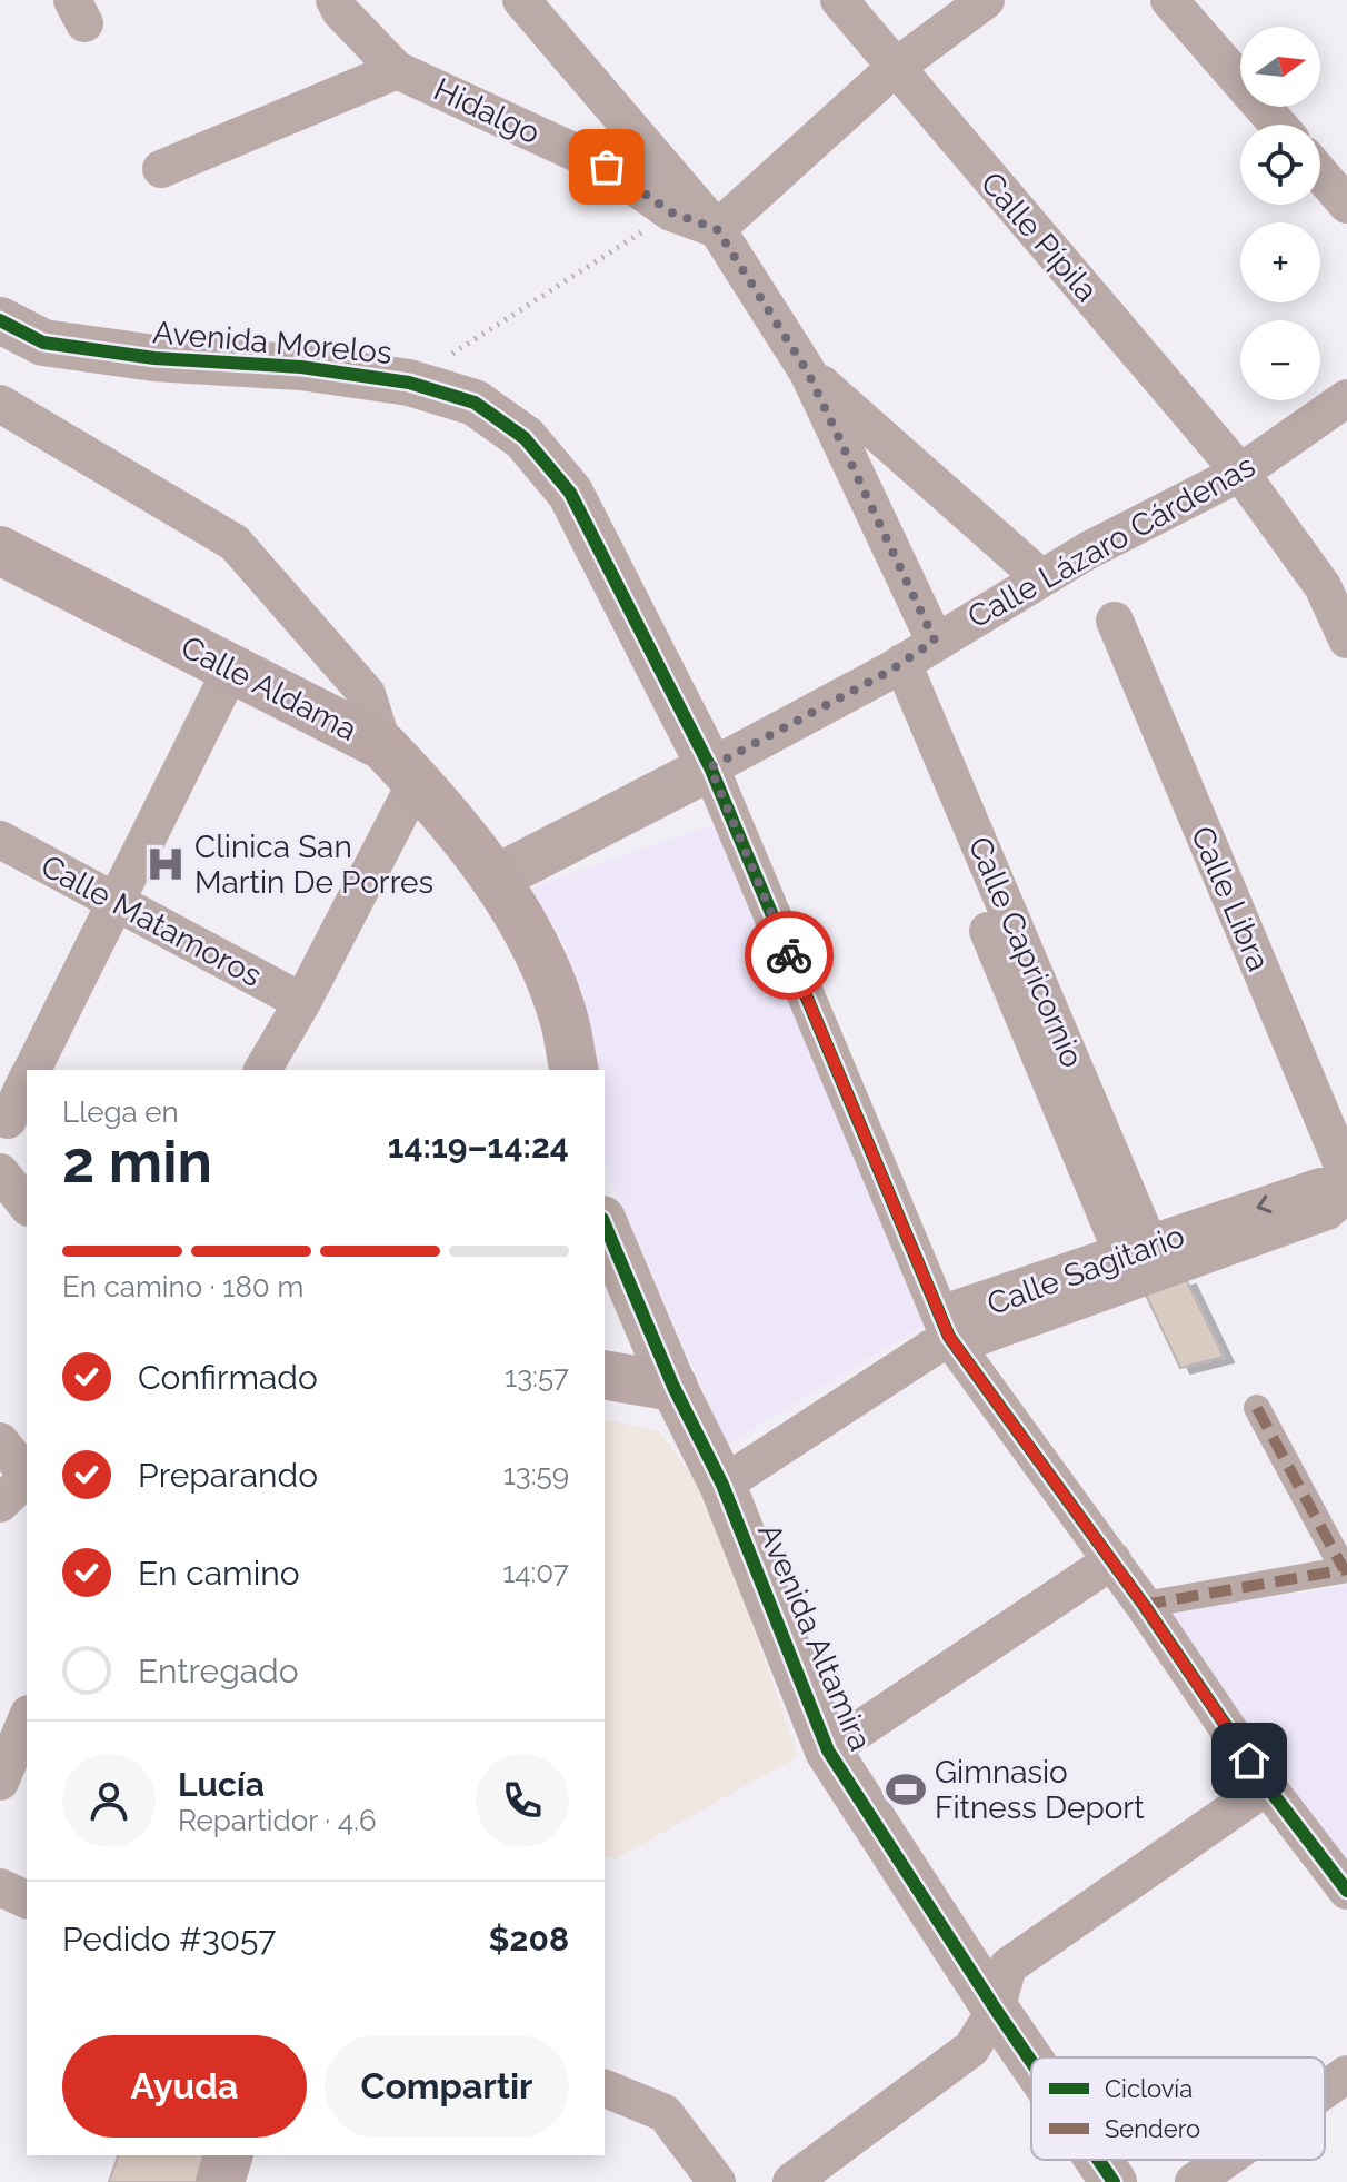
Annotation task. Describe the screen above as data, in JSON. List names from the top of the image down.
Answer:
{
  "streets": {
    "main road": ["Calle Aldama"],
    "street": [
      "Hidalgo",
      "Calle Pípila",
      "Avenida Morelos",
      "Calle Lázaro Cárdenas",
      "Calle Libra",
      "Calle Matamoros",
      "Calle Capricornio",
      "Calle Sagitario",
      "Avenida Altamira"
    ]
  },
  "crossings": [
    ["Calle Pípila", "Calle Lázaro Cárdenas"],
    ["Avenida Morelos", "Calle Lázaro Cárdenas"],
    ["Calle Lázaro Cárdenas", "Calle Aldama"],
    ["Calle Lázaro Cárdenas", "Calle Capricornio"],
    ["Calle Capricornio", "Calle Sagitario"]
  ],
  "places": {
    "hospital": ["Clinica San Martin De Porres"],
    "sports": ["Gimnasio Fitness Deport"]
  },
  "legend": ["Ciclovía", "Sendero"],
  "north": "right",
  "page": {
    "map_buttons": ["+", "−"],
    "heading": ["2 min", "Llega en", "14:19–14:24"],
    "panel": [
      "Lucía",
      "Repartidor · 4.6",
      "Pedido #3057",
      "$208"
    ],
    "bar": "En camino · 180 m",
    "list": [
      ["Confirmado", "13:57"],
      ["Preparando", "13:59"],
      ["En camino", "14:07"],
      "Entregado"
    ],
    "buttons": ["Ayuda", "Compartir"]
  }
}
